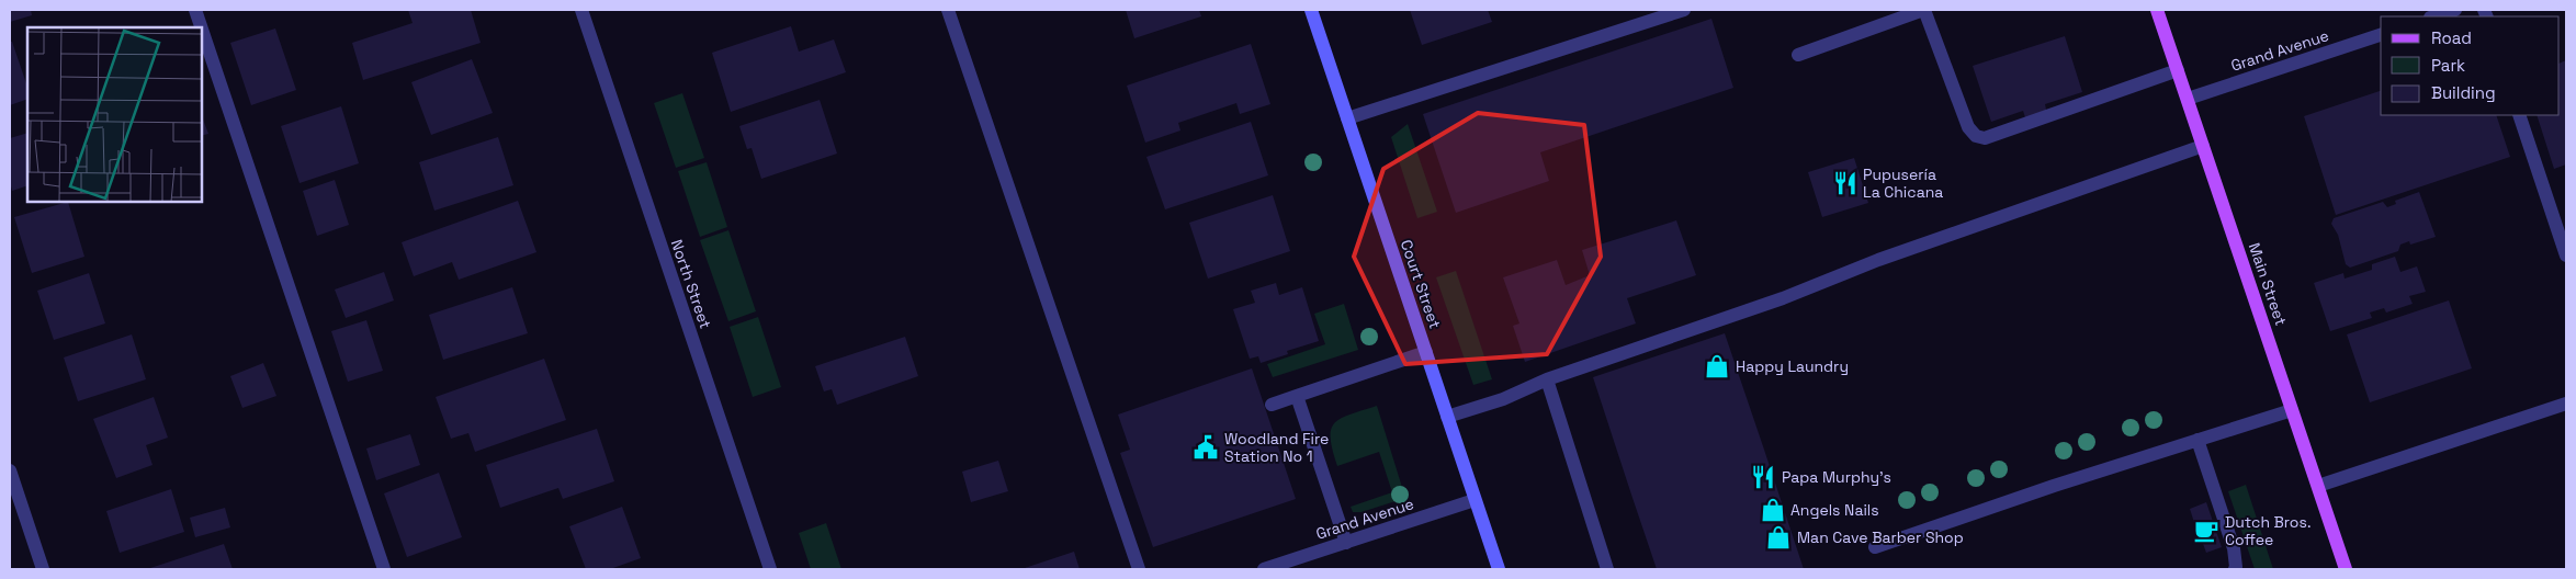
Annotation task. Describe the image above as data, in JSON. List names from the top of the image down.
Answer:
{
  "streets": {
    "main road": ["Main Street"],
    "street": ["Grand Avenue", "North Street", "Court Street"]
  },
  "crossings": [
    ["Grand Avenue", "Court Street"],
    ["Grand Avenue", "Main Street"]
  ],
  "places": {
    "restaurant": ["Pupusería La Chicana", "Papa Murphy's"],
    "shop": ["Happy Laundry", "Angels Nails", "Man Cave Barber Shop"],
    "public building": ["Woodland Fire Station No 1"],
    "cafe": ["Dutch Bros. Coffee"]
  },
  "legend": ["Road", "Park", "Building"]
}
